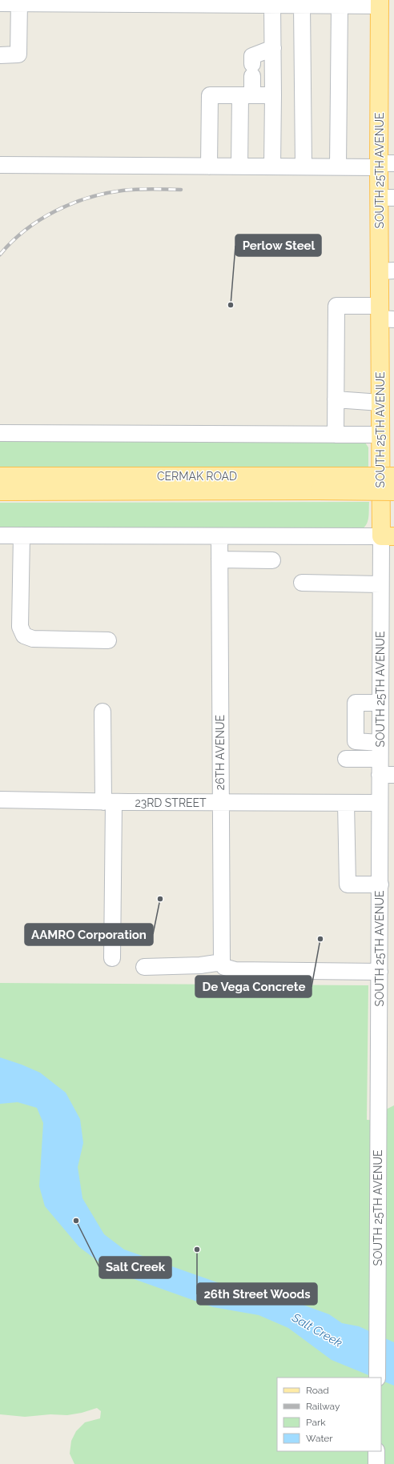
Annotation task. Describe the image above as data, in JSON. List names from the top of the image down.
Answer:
{
  "streets": {
    "main road": ["SOUTH 25TH AVENUE", "CERMAK ROAD"],
    "street": ["26TH AVENUE", "23RD STREET"]
  },
  "crossings": [
    ["SOUTH 25TH AVENUE", "23RD STREET"],
    ["26TH AVENUE", "23RD STREET"]
  ],
  "water": ["Salt Creek"],
  "places": [
    "Perlow Steel",
    "AAMRO Corporation",
    "De Vega Concrete",
    "Salt Creek",
    "26th Street Woods"
  ],
  "legend": [
    "Road",
    "Railway",
    "Park",
    "Water"
  ]
}
